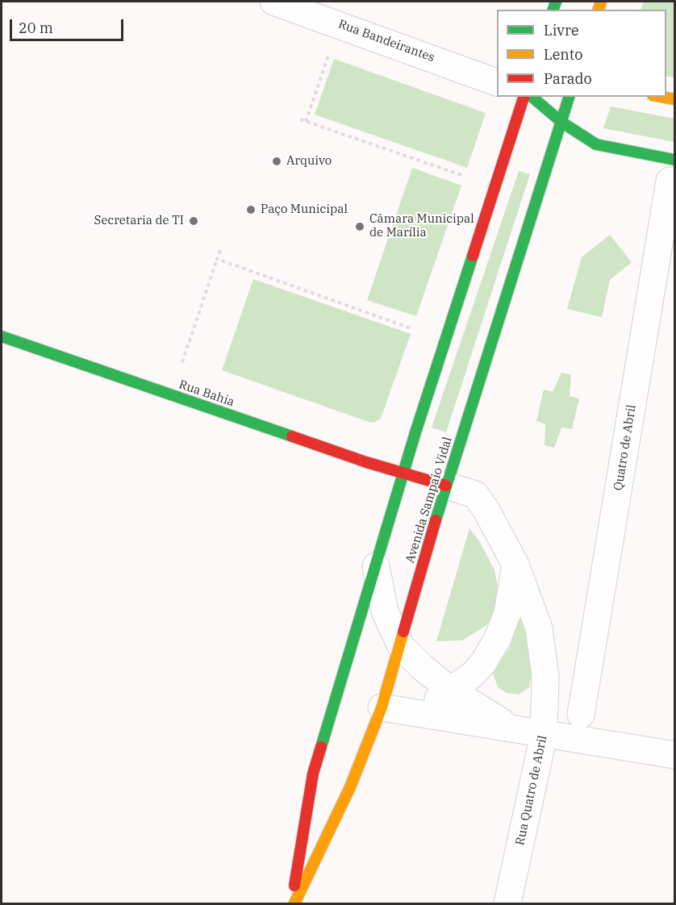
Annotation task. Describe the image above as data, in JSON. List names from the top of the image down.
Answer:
{
  "streets": {
    "main road": ["Rua Bahia", "Avenida Sampaio Vidal"],
    "street": ["Rua Bandeirantes", "Quatro de Abril", "Rua Quatro de Abril"]
  },
  "crossings": [
    ["Rua Bahia", "Avenida Sampaio Vidal"],
    ["Rua Bahia", "Rua Quatro de Abril"],
    ["Avenida Sampaio Vidal", "Rua Quatro de Abril"]
  ],
  "places": [
    "Arquivo",
    "Paço Municipal",
    "Secretaria de TI",
    "Câmara Municipal de Marília"
  ],
  "legend": ["Livre", "Lento", "Parado"],
  "scale_bar": "20 m"
}
